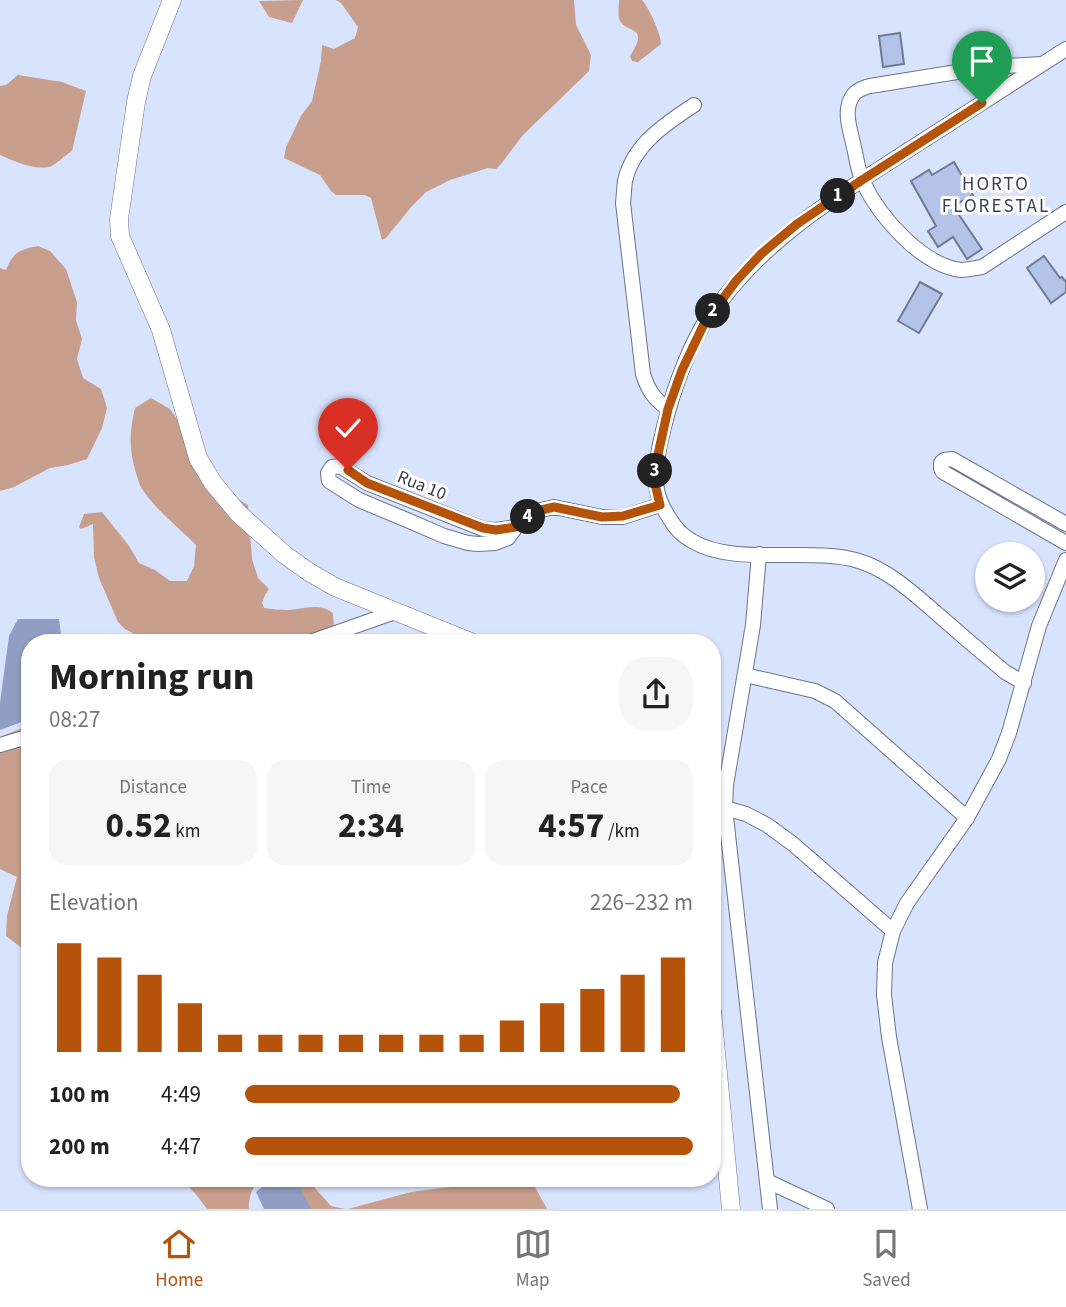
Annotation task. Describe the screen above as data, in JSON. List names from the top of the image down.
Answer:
{
  "streets": {
    "street": ["Rua 10"]
  },
  "districts": ["HORTO FLORESTAL"],
  "page": {
    "pins": [
      "1",
      "2",
      "3",
      "4"
    ],
    "heading": ["Morning run", "08:27"],
    "stats": [
      ["Distance", "0.52 km"],
      ["Time", "2:34"],
      ["Pace", "4:57 /km"]
    ],
    "chart": ["Elevation", "226–232 m"],
    "list": [
      {
        "name": "100 m",
        "note": "4:49"
      },
      {
        "name": "200 m",
        "note": "4:47"
      }
    ],
    "tabs": ["Home", "Map", "Saved"]
  }
}
